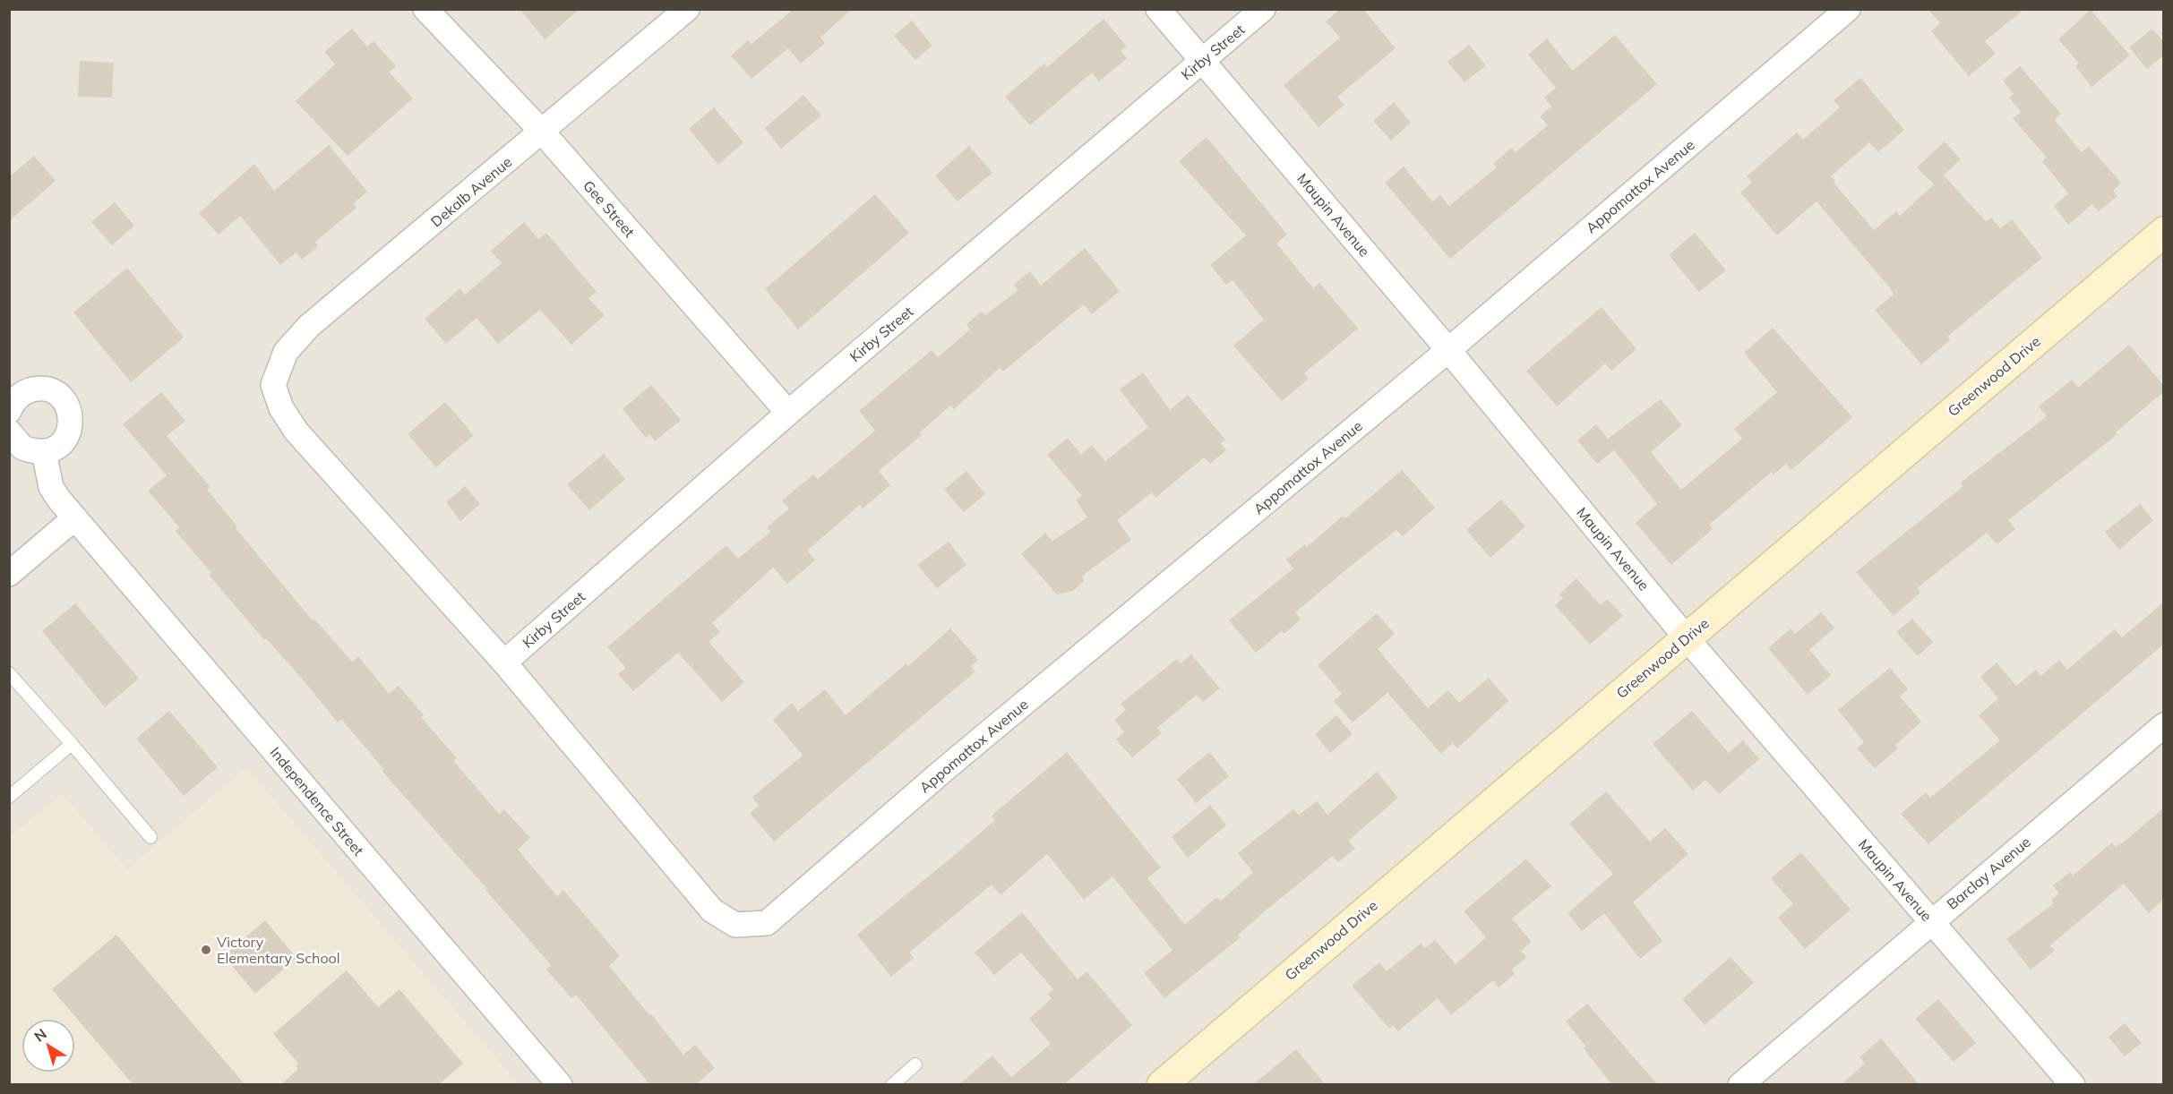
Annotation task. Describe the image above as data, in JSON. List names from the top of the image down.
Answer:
{
  "streets": {
    "street": [
      "Kirby Street",
      "Appomattox Avenue",
      "Dekalb Avenue",
      "Gee Street",
      "Maupin Avenue",
      "Greenwood Drive",
      "Independence Street",
      "Barclay Avenue"
    ]
  },
  "crossings": [
    ["Kirby Street", "Appomattox Avenue"],
    ["Kirby Street", "Dekalb Avenue"],
    ["Kirby Street", "Gee Street"],
    ["Kirby Street", "Maupin Avenue"],
    ["Appomattox Avenue", "Dekalb Avenue"],
    ["Appomattox Avenue", "Maupin Avenue"],
    ["Dekalb Avenue", "Gee Street"],
    ["Maupin Avenue", "Greenwood Drive"],
    ["Maupin Avenue", "Barclay Avenue"]
  ],
  "places": ["Victory Elementary School"],
  "north": "top left"
}
